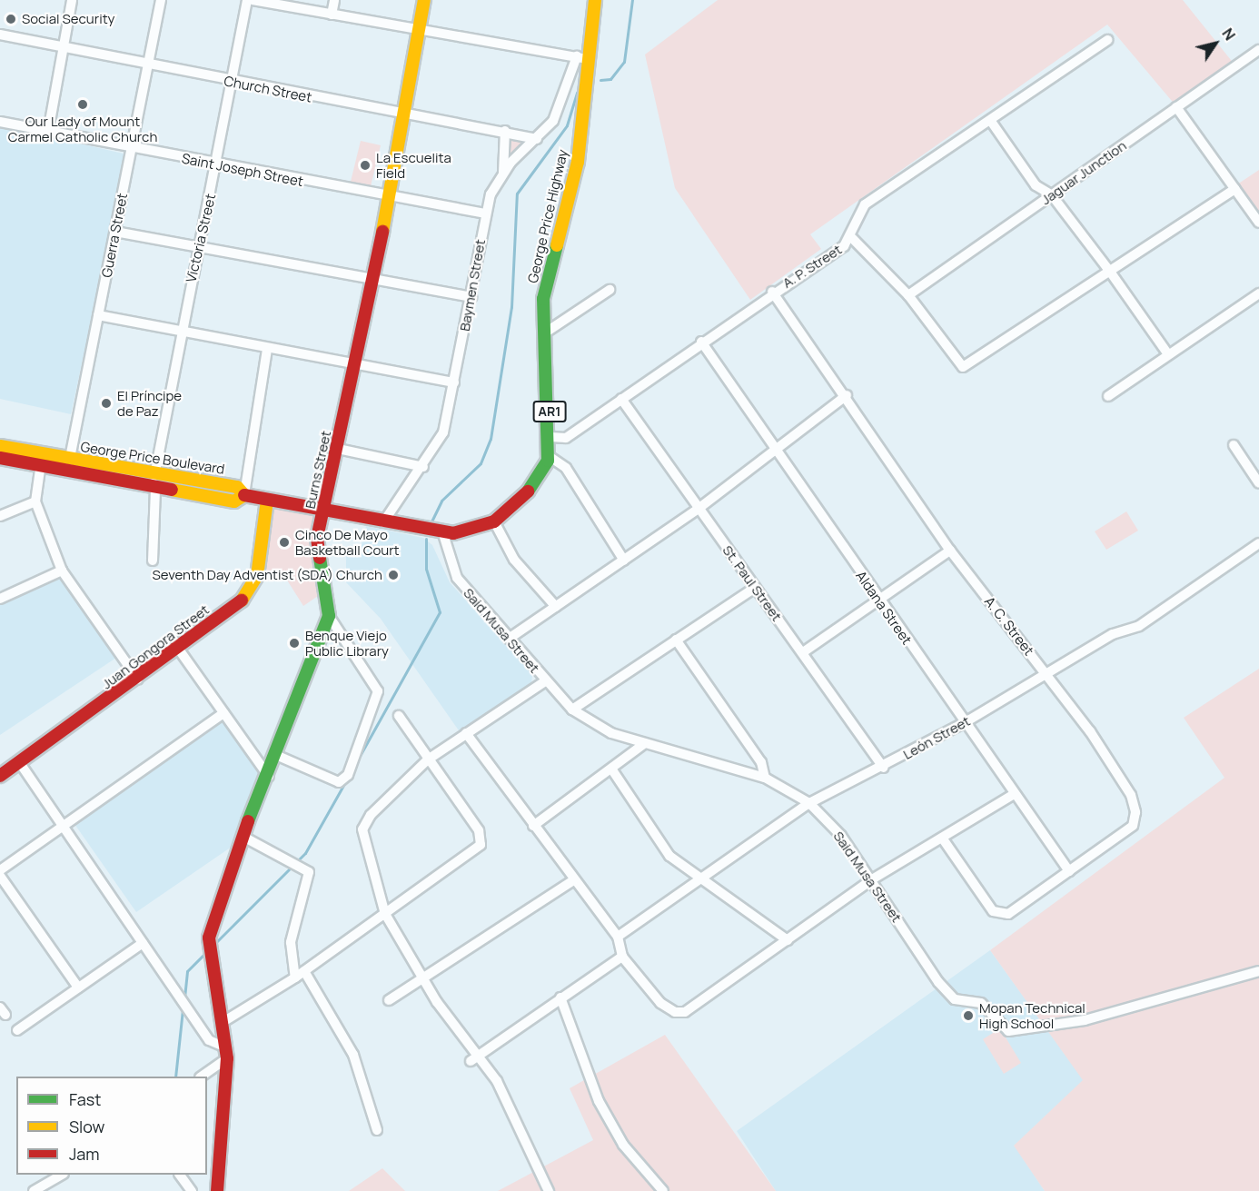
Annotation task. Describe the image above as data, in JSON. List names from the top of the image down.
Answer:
{
  "streets": {
    "main road": [
      "George Price Highway",
      "AR1",
      "George Price Boulevard",
      "Burns Street",
      "Juan Gongora Street"
    ],
    "street": [
      "Church Street",
      "Saint Joseph Street",
      "Jaguar Junction",
      "Guerra Street",
      "Victoria Street",
      "A. P. Street",
      "Baymen Street",
      "St. Paul Street",
      "Aldana Street",
      "A. C. Street",
      "Said Musa Street",
      "León Street"
    ]
  },
  "crossings": [
    ["Church Street", "Guerra Street"],
    ["Church Street", "Victoria Street"],
    ["Church Street", "Baymen Street"],
    ["Church Street", "Burns Street"],
    ["Saint Joseph Street", "Guerra Street"],
    ["Saint Joseph Street", "Victoria Street"],
    ["Saint Joseph Street", "Baymen Street"],
    ["Saint Joseph Street", "Burns Street"],
    ["George Price Highway", "A. P. Street"],
    ["George Price Highway", "Baymen Street"],
    ["George Price Highway", "George Price Boulevard"],
    ["George Price Highway", "Burns Street"],
    ["George Price Highway", "Said Musa Street"],
    ["George Price Highway", "Juan Gongora Street"],
    ["Guerra Street", "George Price Boulevard"],
    ["Victoria Street", "George Price Boulevard"],
    ["A. P. Street", "St. Paul Street"],
    ["A. P. Street", "Aldana Street"],
    ["A. P. Street", "A. C. Street"],
    ["St. Paul Street", "León Street"],
    ["Aldana Street", "A. C. Street"],
    ["Aldana Street", "León Street"],
    ["A. C. Street", "León Street"],
    ["Said Musa Street", "León Street"]
  ],
  "places": [
    "Social Security",
    "Our Lady of Mount Carmel Catholic Church",
    "La Escuelita Field",
    "El Príncipe de Paz",
    "Cinco De Mayo Basketball Court",
    "Seventh Day Adventist (SDA) Church",
    "Benque Viejo Public Library",
    "Mopan Technical High School"
  ],
  "legend": ["Fast", "Slow", "Jam"],
  "north": "top right"
}
